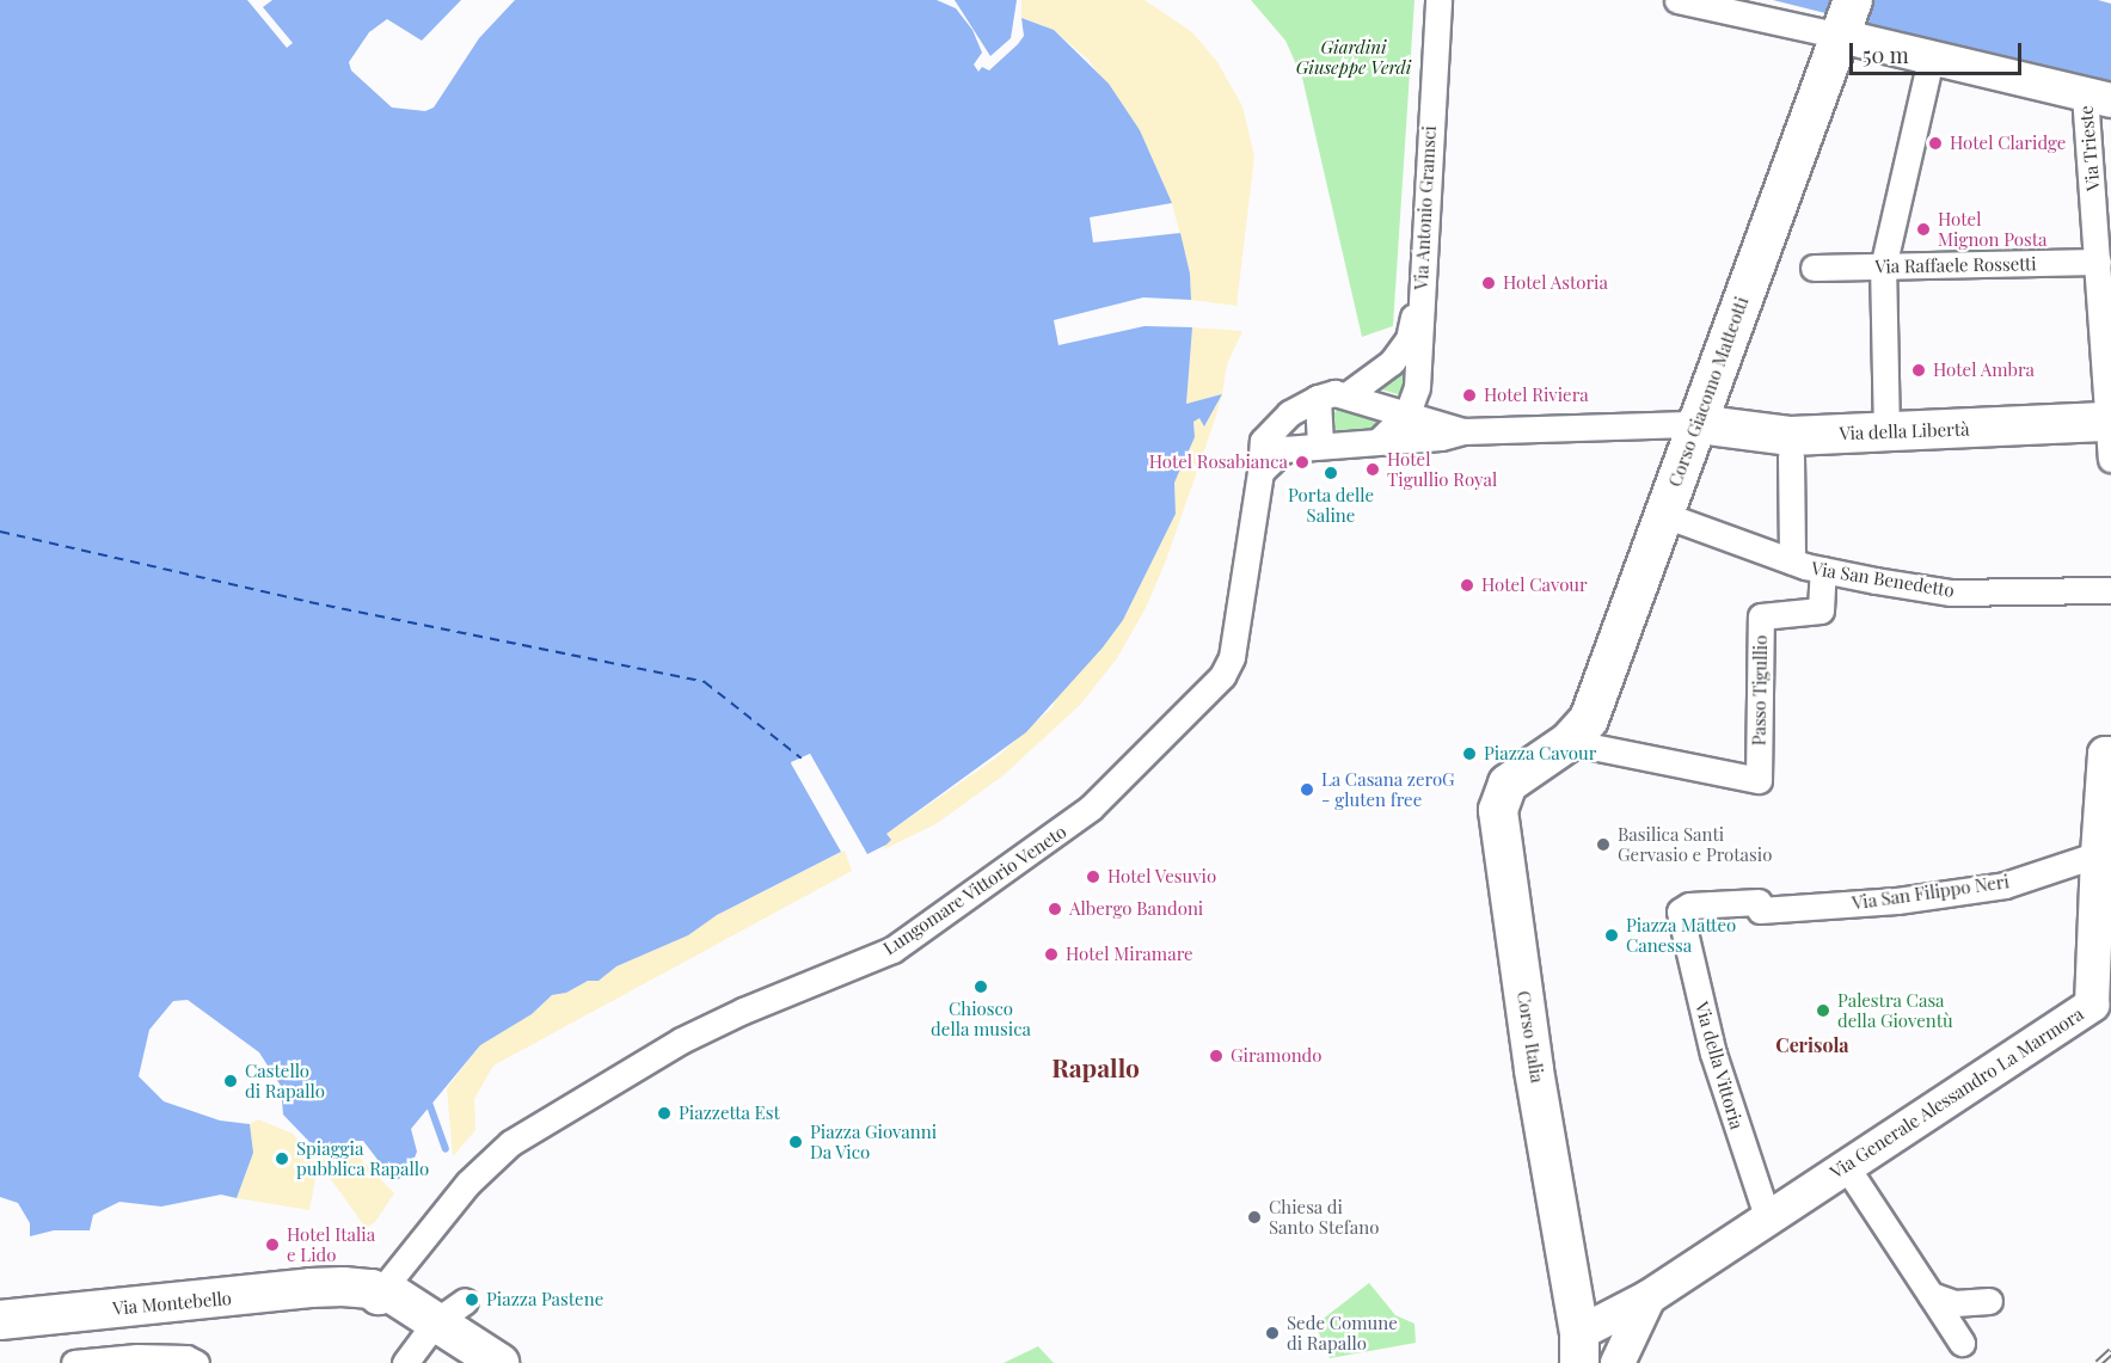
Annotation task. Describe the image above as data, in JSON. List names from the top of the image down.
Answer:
{
  "streets": {
    "main road": [
      "Corso Giacomo Matteotti",
      "Via della Libertà",
      "Corso Italia",
      "Via Montebello"
    ],
    "street": [
      "Via Trieste",
      "Via Antonio Gramsci",
      "Via Raffaele Rossetti",
      "Via San Benedetto",
      "Passo Tigullio",
      "Lungomare Vittorio Veneto",
      "Via San Filippo Neri",
      "Via della Vittoria",
      "Via Generale Alessandro La Marmora"
    ]
  },
  "crossings": [
    ["Via Trieste", "Via Raffaele Rossetti"],
    ["Via Trieste", "Via della Libertà"],
    ["Corso Giacomo Matteotti", "Via della Libertà"],
    ["Corso Giacomo Matteotti", "Via San Benedetto"],
    ["Corso Giacomo Matteotti", "Passo Tigullio"],
    ["Corso Giacomo Matteotti", "Corso Italia"],
    ["Via San Benedetto", "Passo Tigullio"],
    ["Passo Tigullio", "Corso Italia"],
    ["Lungomare Vittorio Veneto", "Via Montebello"],
    ["Via San Filippo Neri", "Via della Vittoria"],
    ["Via San Filippo Neri", "Via Generale Alessandro La Marmora"],
    ["Corso Italia", "Via Generale Alessandro La Marmora"],
    ["Via della Vittoria", "Via Generale Alessandro La Marmora"]
  ],
  "districts": ["Cerisola", "Rapallo"],
  "parks": ["Giardini Giuseppe Verdi"],
  "places": [
    "Hotel Claridge",
    "Hotel Mignon Posta",
    "Hotel Astoria",
    "Hotel Ambra",
    "Hotel Riviera",
    "Hotel Rosabianca",
    "Hotel Tigullio Royal",
    "Porta delle Saline",
    "Hotel Cavour",
    "Piazza Cavour",
    "La Casana zeroG - gluten free",
    "Basilica Santi Gervasio e Protasio",
    "Hotel Vesuvio",
    "Albergo Bandoni",
    "Piazza Matteo Canessa",
    "Hotel Miramare",
    "Chiosco della musica",
    "Palestra Casa della Gioventù",
    "Giramondo",
    "Castello di Rapallo",
    "Piazzetta Est",
    "Piazza Giovanni Da Vico",
    "Spiaggia pubblica Rapallo",
    "Chiesa di Santo Stefano",
    "Hotel Italia e Lido",
    "Piazza Pastene",
    "Sede Comune di Rapallo"
  ],
  "scale_bar": "50 m"
}
